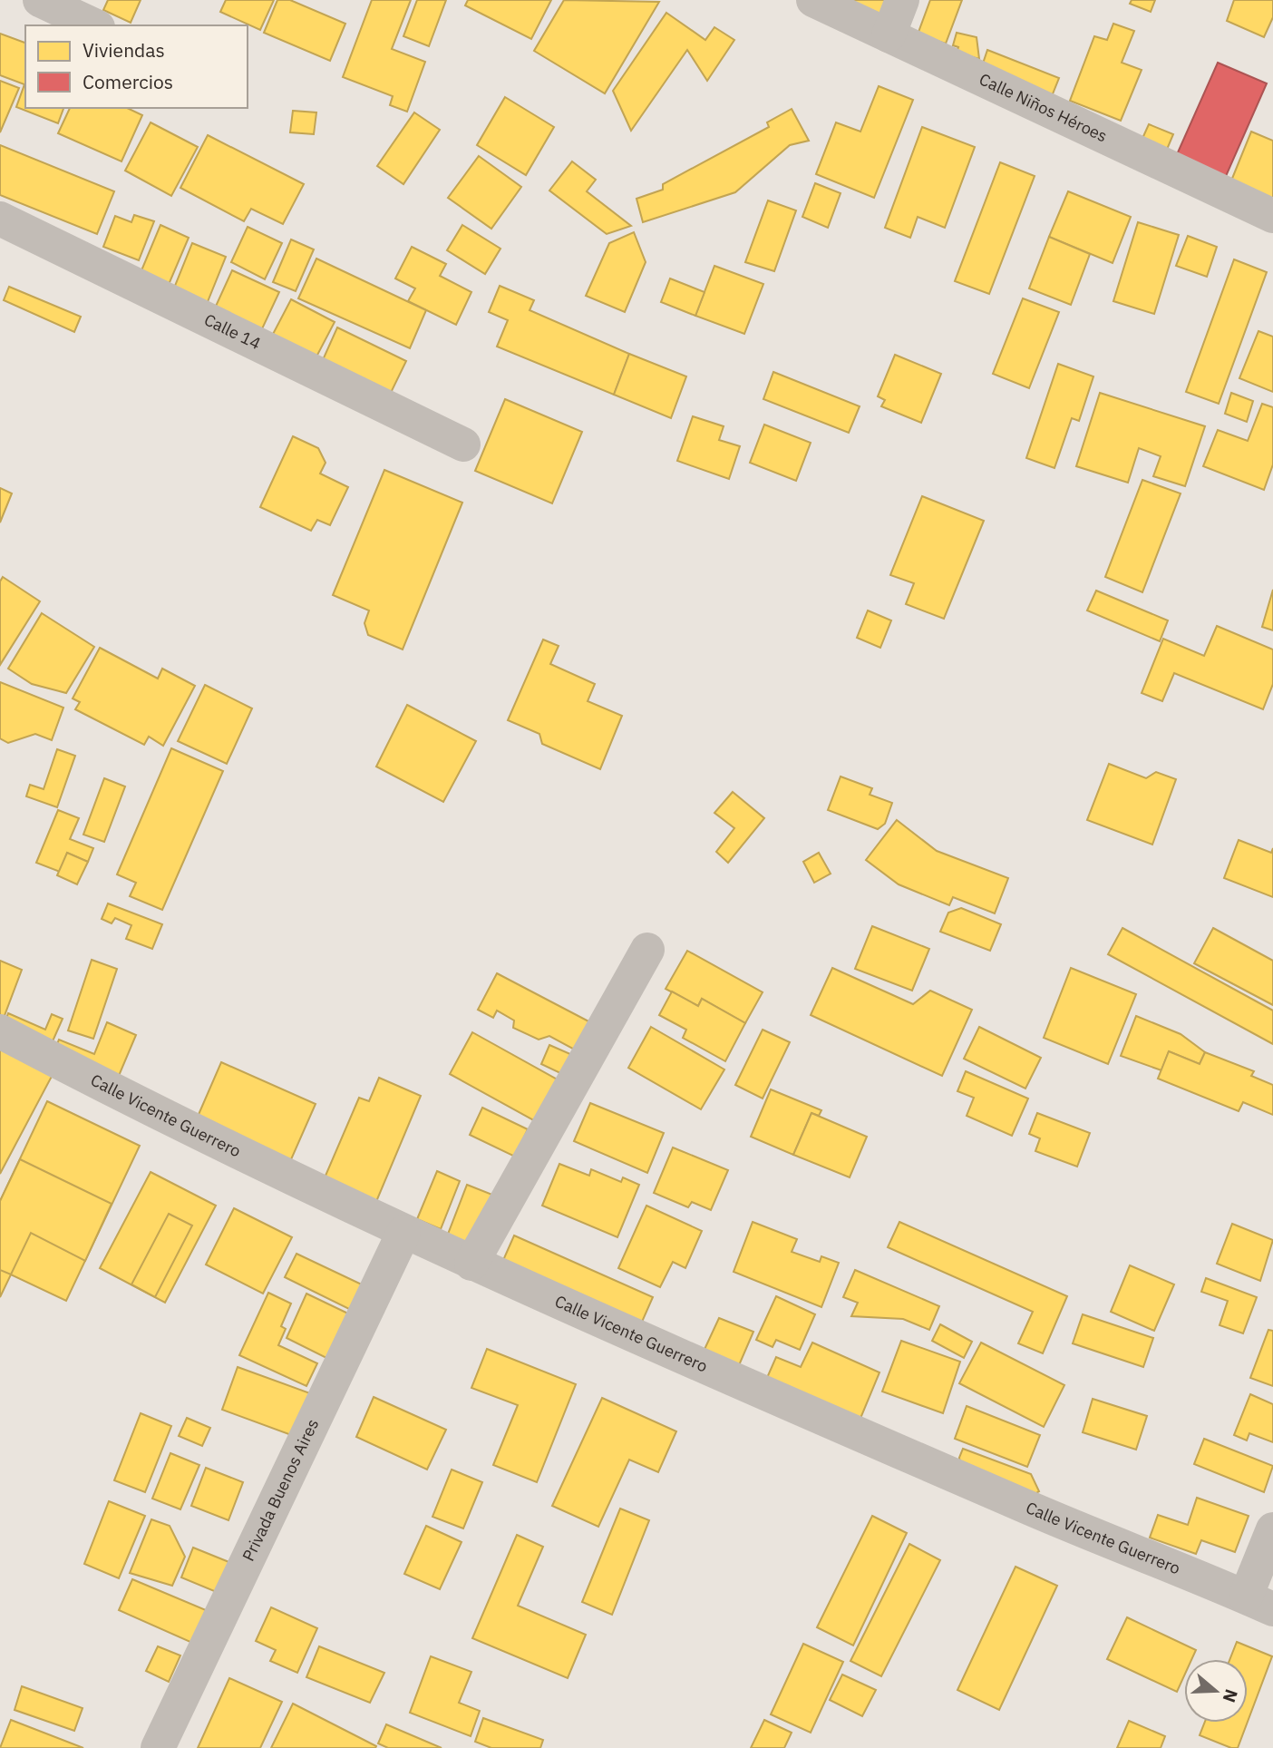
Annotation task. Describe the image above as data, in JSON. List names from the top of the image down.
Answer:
{
  "streets": {
    "street": [
      "Calle Niños Héroes",
      "Calle 14",
      "Calle Vicente Guerrero",
      "Privada Buenos Aires"
    ]
  },
  "crossings": [
    ["Calle Vicente Guerrero", "Privada Buenos Aires"]
  ],
  "legend": ["Viviendas", "Comercios"],
  "north": "right"
}
